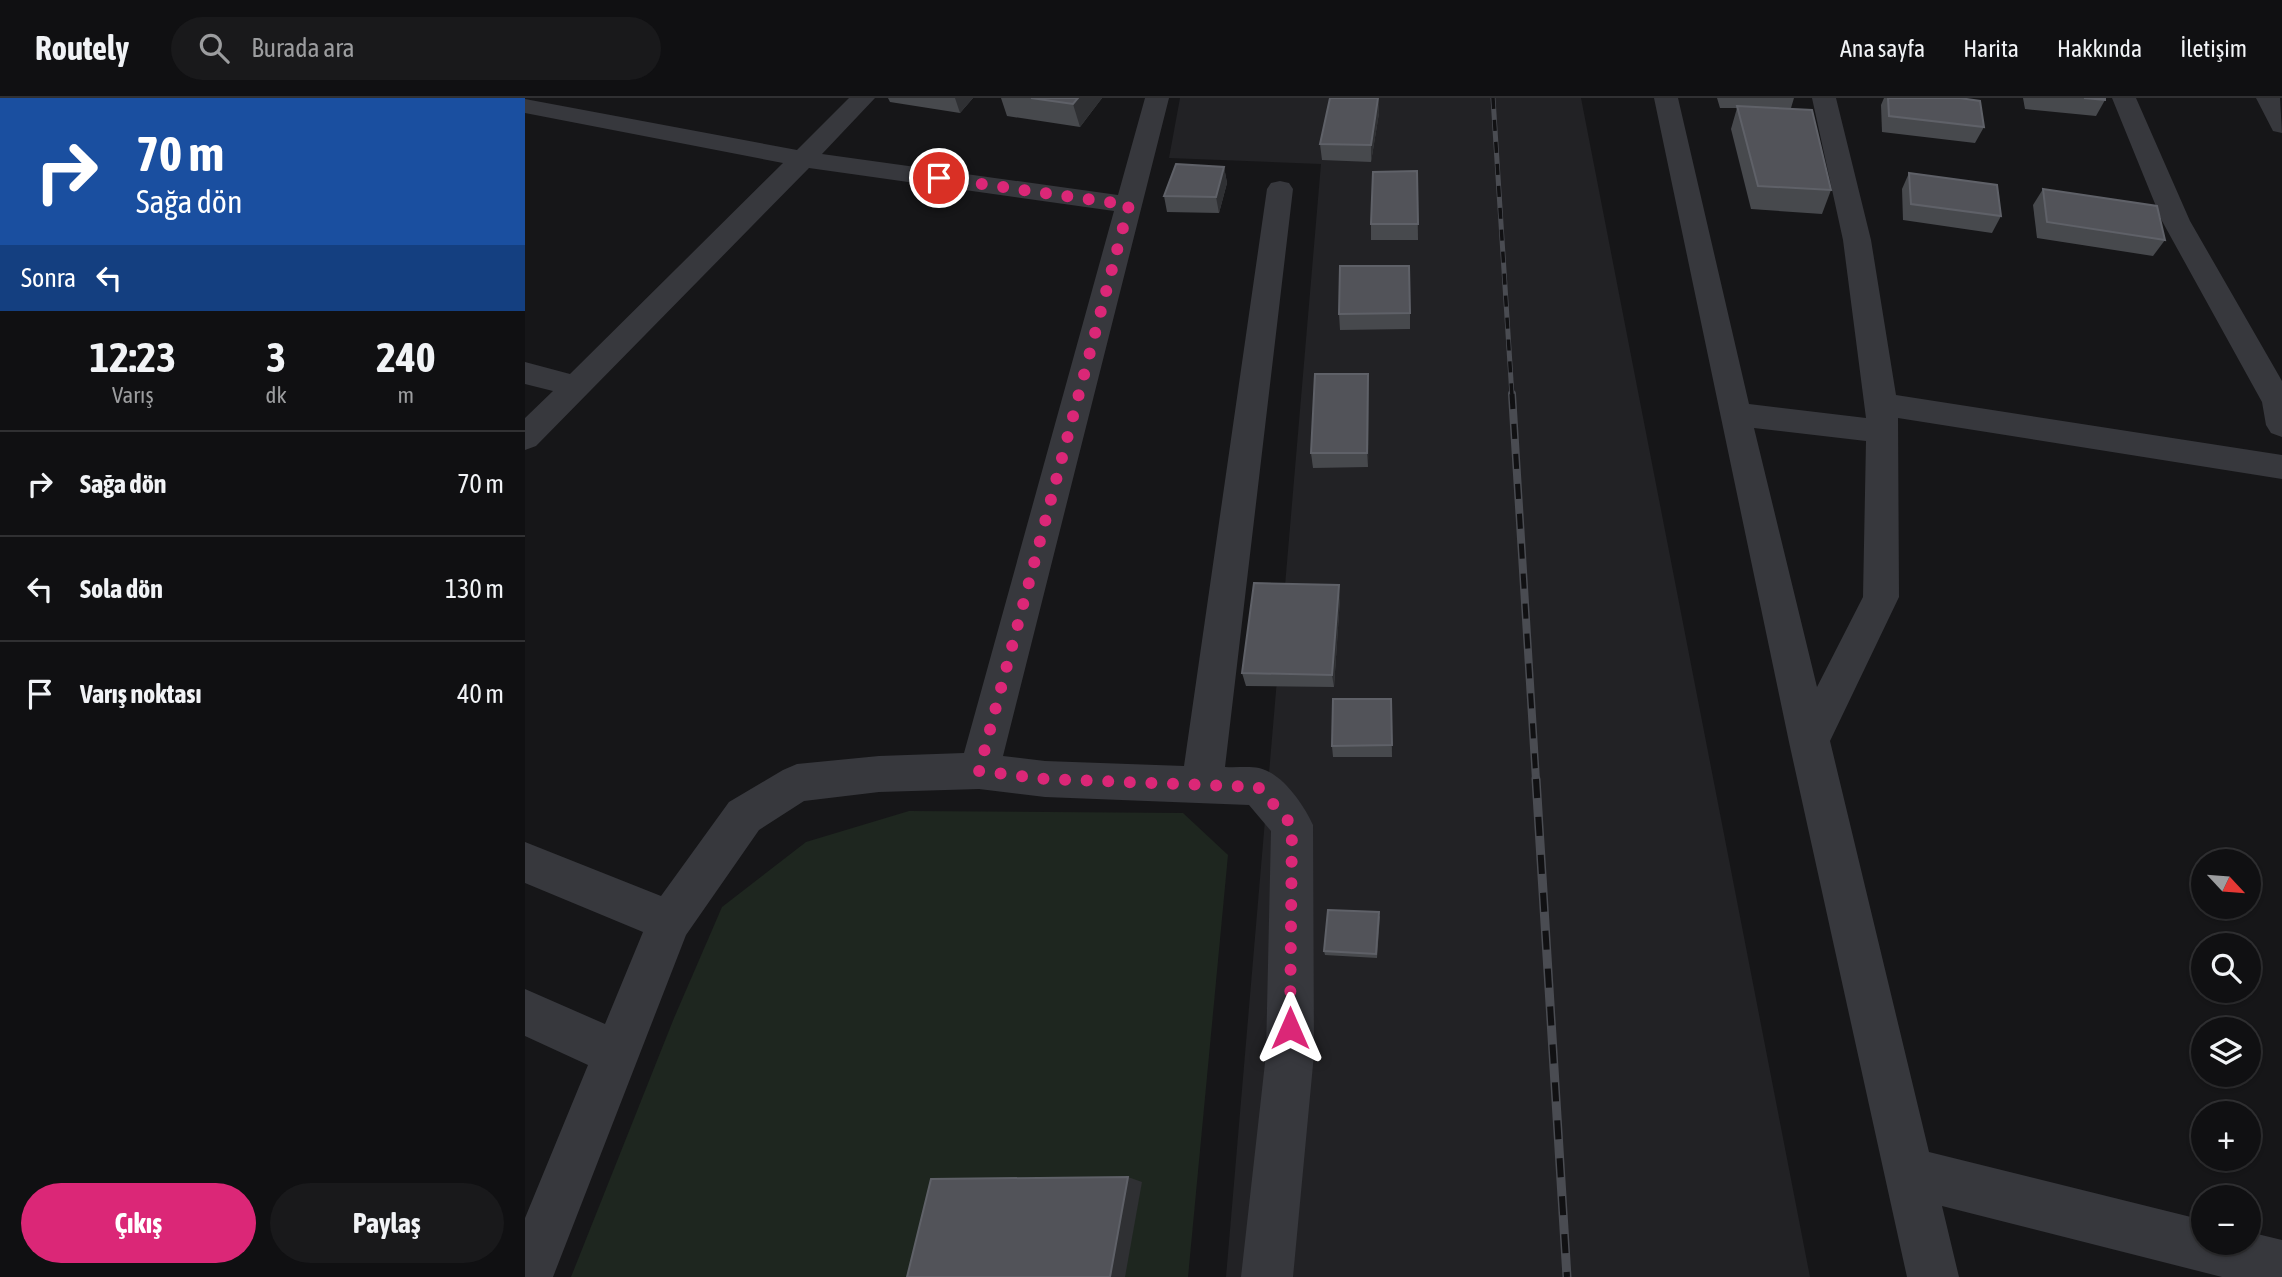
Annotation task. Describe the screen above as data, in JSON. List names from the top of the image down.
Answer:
{
  "north": "bottom right",
  "page": {
    "header": "Routely",
    "search": "Burada ara",
    "nav": [
      "Ana sayfa",
      "Harita",
      "Hakkında",
      "İletişim"
    ],
    "turn": ["70 m", "Sağa dön"],
    "then": "Sonra",
    "eta": [
      "12:23",
      "Varış",
      "3",
      "dk",
      "240",
      "m"
    ],
    "list": [
      {
        "name": "Sağa dön",
        "value": "70 m"
      },
      {
        "name": "Sola dön",
        "value": "130 m"
      },
      {
        "name": "Varış noktası",
        "value": "40 m"
      }
    ],
    "map_buttons": ["+", "−"],
    "buttons": ["Çıkış", "Paylaş"]
  }
}
